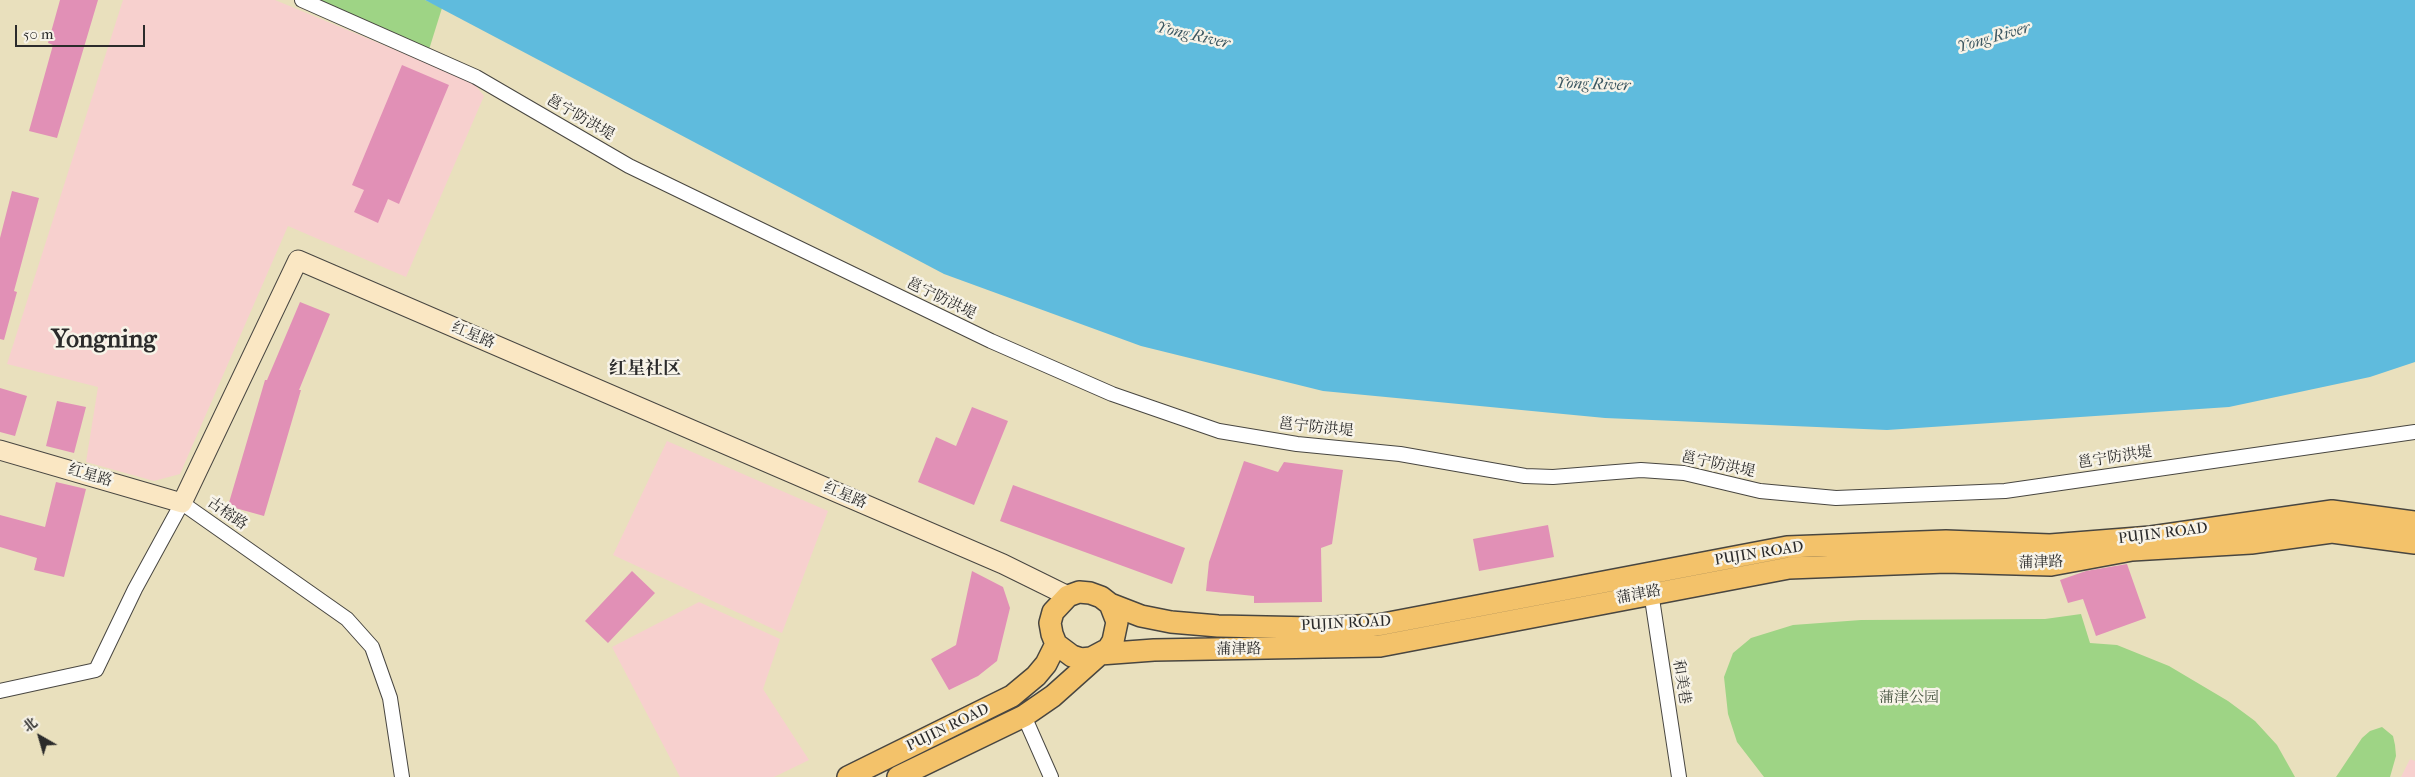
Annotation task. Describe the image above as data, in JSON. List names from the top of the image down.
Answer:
{
  "streets": {
    "main road": ["红星路", "PUJIN ROAD", "蒲津路"],
    "street": ["邕宁防洪堤", "古榕路", "和美巷"]
  },
  "crossings": [
    ["红星路", "古榕路"],
    ["红星路", "PUJIN ROAD"],
    ["红星路", "蒲津路"],
    ["PUJIN ROAD", "蒲津路"],
    ["蒲津路", "和美巷"]
  ],
  "districts": ["Yongning", "红星社区"],
  "water": ["Yong River"],
  "parks": ["蒲津公园"],
  "scale_bar": "50 m",
  "north": "top left"
}
